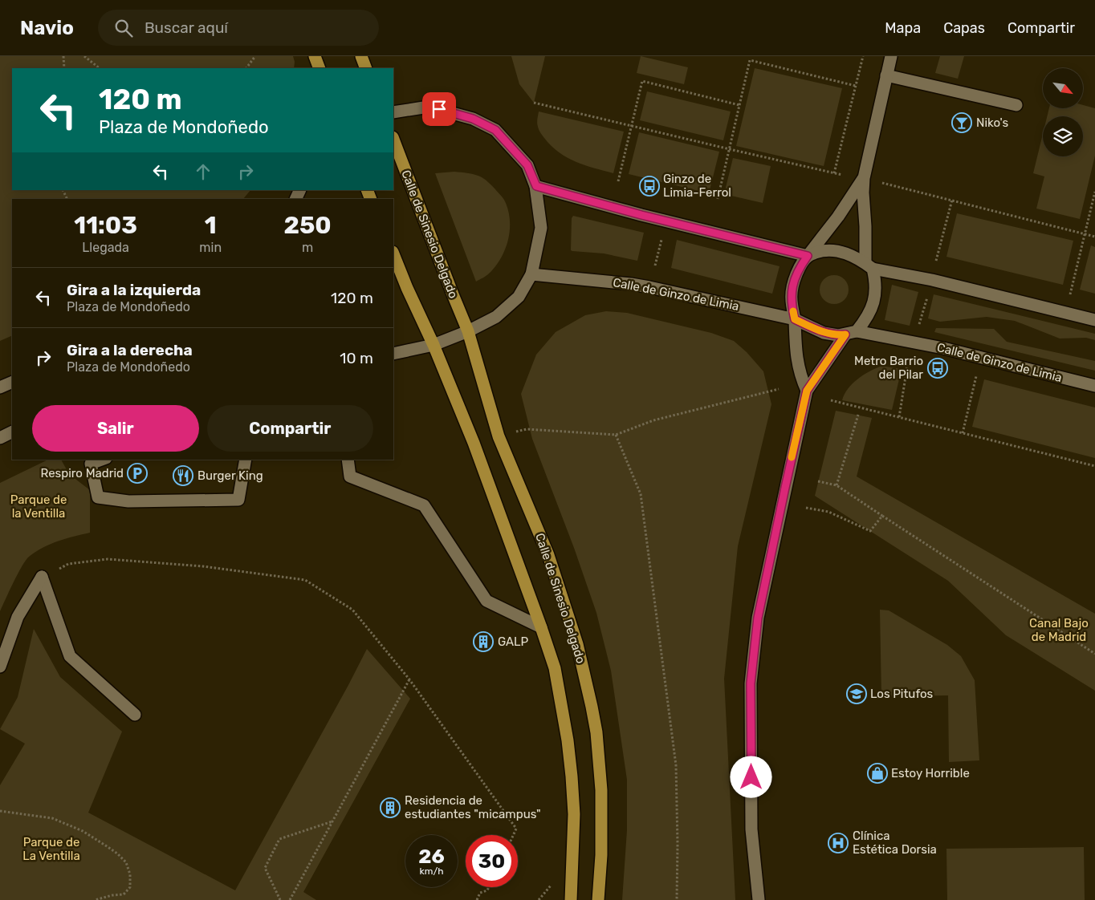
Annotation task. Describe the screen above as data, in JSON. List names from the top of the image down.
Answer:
{
  "streets": {
    "main road": ["Calle de Sinesio Delgado", "Calle de Ginzo de Limia"]
  },
  "parks": ["Parque de la Ventilla", "Canal Bajo de Madrid", "Parque de La Ventilla"],
  "places": {
    "bar": ["Niko's"],
    "bus stop": ["Ginzo de Limia-Ferrol", "Metro Barrio del Pilar"],
    "parking": ["Respiro Madrid"],
    "restaurant": ["Burger King"],
    "building": ["GALP", "Residencia de estudiantes \"micampus\""],
    "school or university": ["Los Pitufos"],
    "shop": ["Estoy Horrible"],
    "hospital": ["Clínica Estética Dorsia"]
  },
  "north": "bottom right",
  "page": {
    "header": "Navio",
    "search": "Buscar aquí",
    "nav": ["Mapa", "Capas", "Compartir"],
    "turn": ["120 m", "Plaza de Mondoñedo"],
    "eta": [
      "11:03",
      "Llegada",
      "1",
      "min",
      "250",
      "m"
    ],
    "list": [
      {
        "name": "Gira a la izquierda",
        "note": "Plaza de Mondoñedo",
        "value": "120 m"
      },
      {
        "name": "Gira a la derecha",
        "note": "Plaza de Mondoñedo",
        "value": "10 m"
      }
    ],
    "buttons": ["Salir", "Compartir"],
    "speed": "26 km/h",
    "limit": "30"
  }
}
